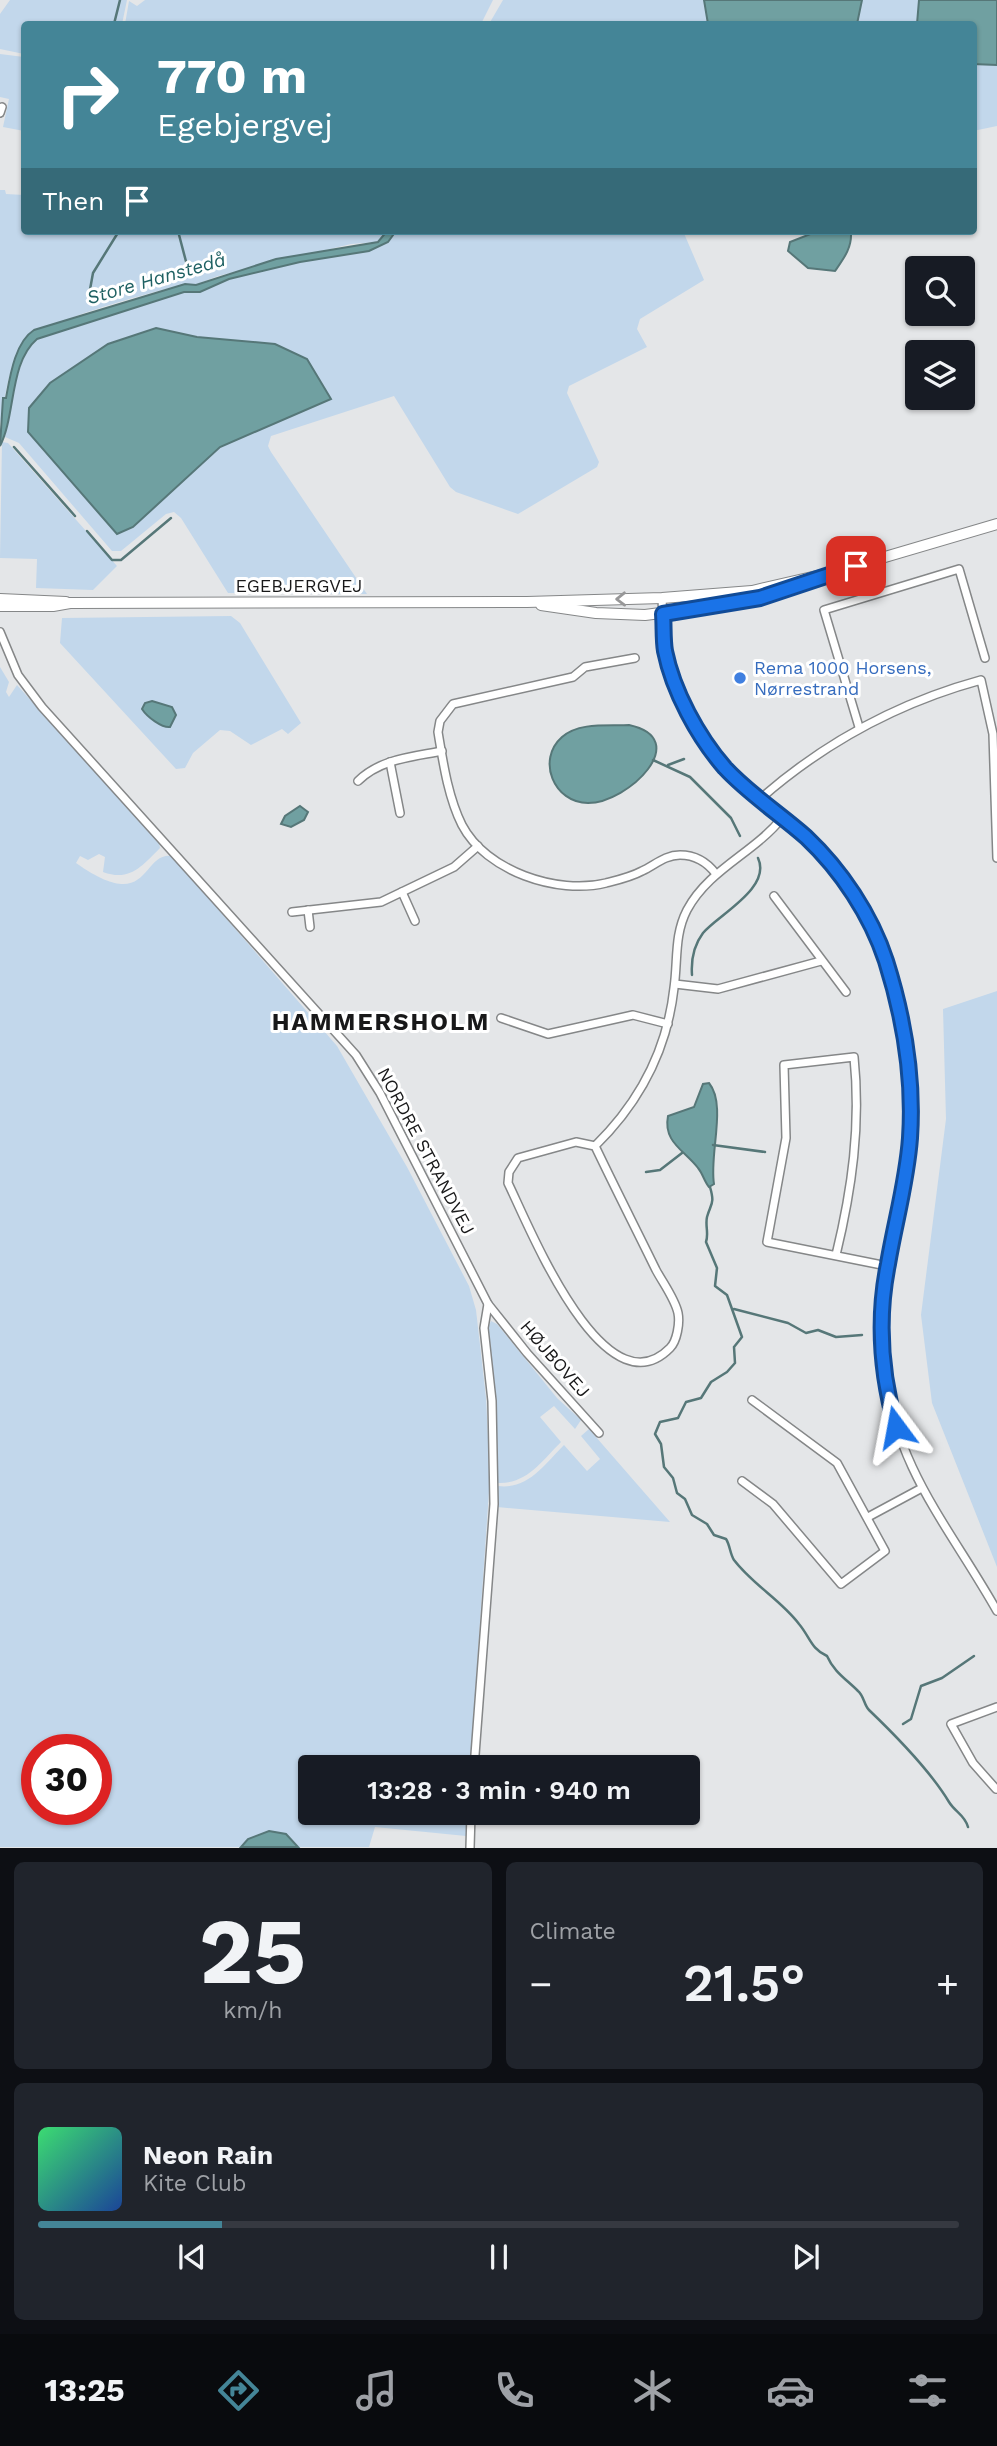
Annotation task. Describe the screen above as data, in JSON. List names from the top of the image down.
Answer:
{
  "streets": {
    "street": ["EGEBJERGVEJ", "NORDRE STRANDVEJ", "HØJBOVEJ"]
  },
  "crossings": [
    ["NORDRE STRANDVEJ", "HØJBOVEJ"]
  ],
  "districts": ["HAMMERSHOLM"],
  "water": ["Store Hanstedå"],
  "places": ["Rema 1000 Horsens, Nørrestrand"],
  "page": {
    "turn": ["770 m", "Egebjergvej"],
    "then": "Then",
    "limit": "30",
    "trip": "13:28 · 3 min · 940 m",
    "tile": [
      ["25", "km/h"],
      "Climate"
    ],
    "heat": ["−", "21.5°", "+"],
    "song": ["Neon Rain", "Kite Club"],
    "tabs": "13:25"
  }
}
